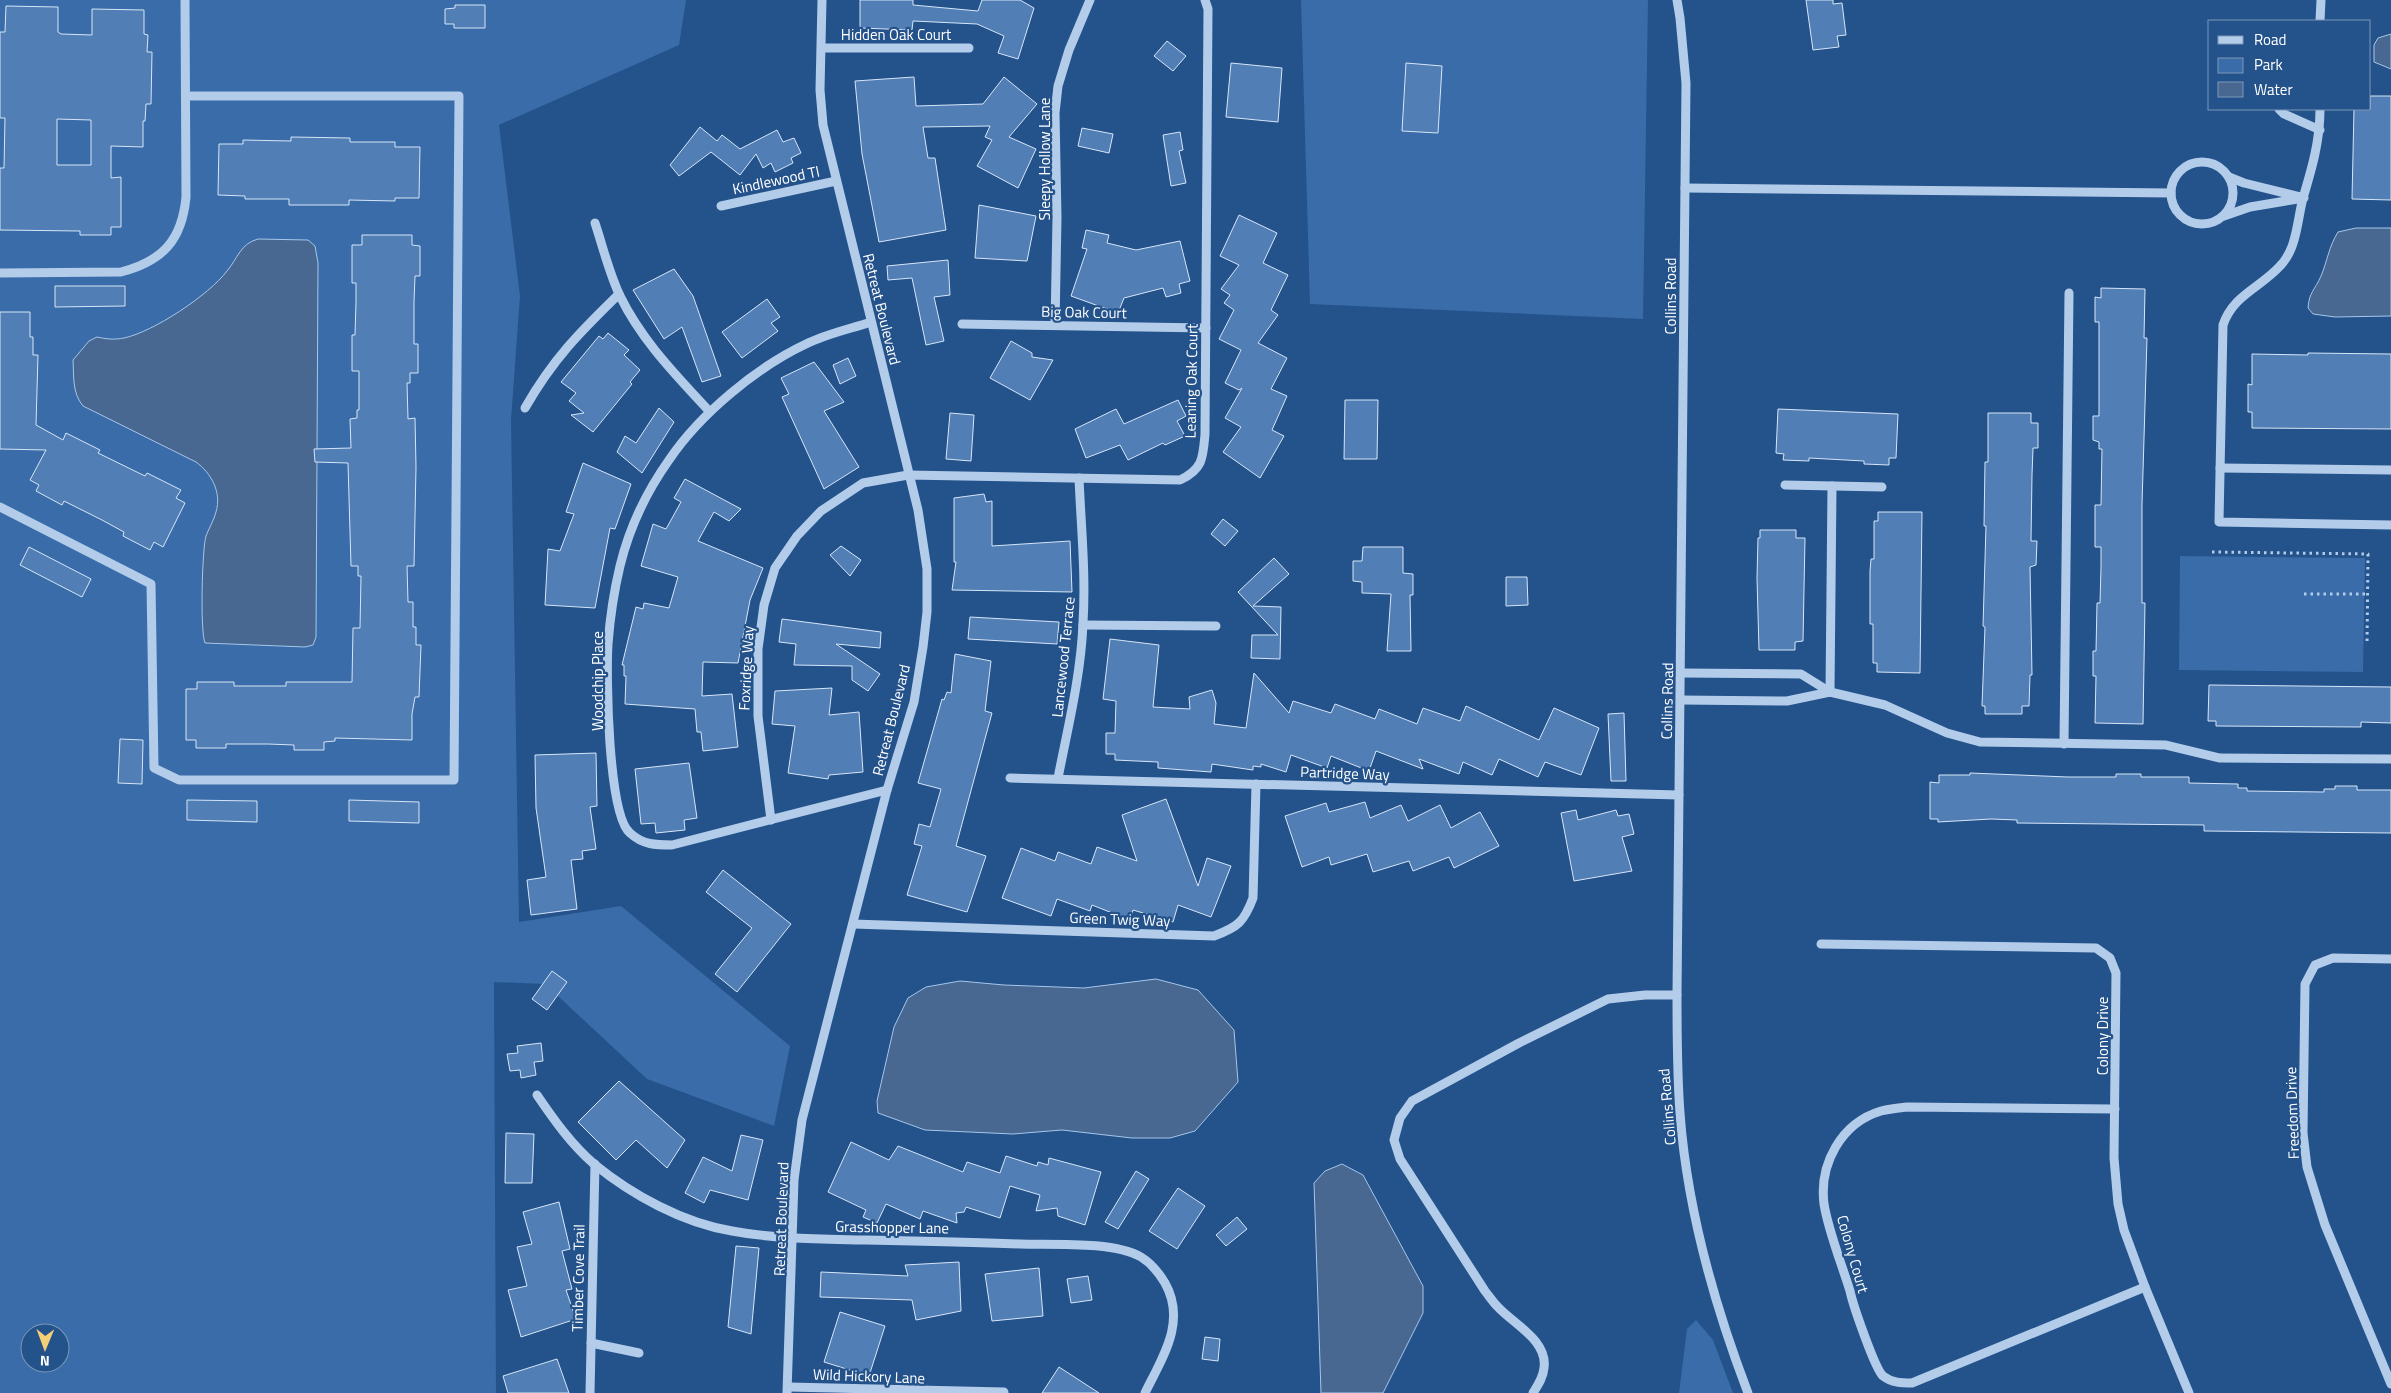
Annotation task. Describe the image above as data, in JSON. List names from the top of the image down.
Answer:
{
  "streets": {
    "street": [
      "Hidden Oak Court",
      "Sleepy Hollow Lane",
      "Kindlewood Tl",
      "Collins Road",
      "Retreat Boulevard",
      "Big Oak Court",
      "Leaning Oak Court",
      "Lancewood Terrace",
      "Foxridge Way",
      "Woodchip Place",
      "Partridge Way",
      "Green Twig Way",
      "Colony Drive",
      "Freedom Drive",
      "Grasshopper Lane",
      "Colony Court",
      "Timber Cove Trail",
      "Wild Hickory Lane"
    ]
  },
  "crossings": [
    ["Hidden Oak Court", "Retreat Boulevard"],
    ["Sleepy Hollow Lane", "Big Oak Court"],
    ["Kindlewood Tl", "Retreat Boulevard"],
    ["Collins Road", "Partridge Way"],
    ["Retreat Boulevard", "Leaning Oak Court"],
    ["Retreat Boulevard", "Foxridge Way"],
    ["Retreat Boulevard", "Woodchip Place"],
    ["Retreat Boulevard", "Green Twig Way"],
    ["Retreat Boulevard", "Grasshopper Lane"],
    ["Retreat Boulevard", "Wild Hickory Lane"],
    ["Big Oak Court", "Leaning Oak Court"],
    ["Leaning Oak Court", "Lancewood Terrace"],
    ["Leaning Oak Court", "Foxridge Way"],
    ["Lancewood Terrace", "Partridge Way"],
    ["Foxridge Way", "Woodchip Place"],
    ["Partridge Way", "Green Twig Way"],
    ["Colony Drive", "Colony Court"],
    ["Grasshopper Lane", "Timber Cove Trail"]
  ],
  "legend": ["Road", "Park", "Water"],
  "north": "bottom"
}
